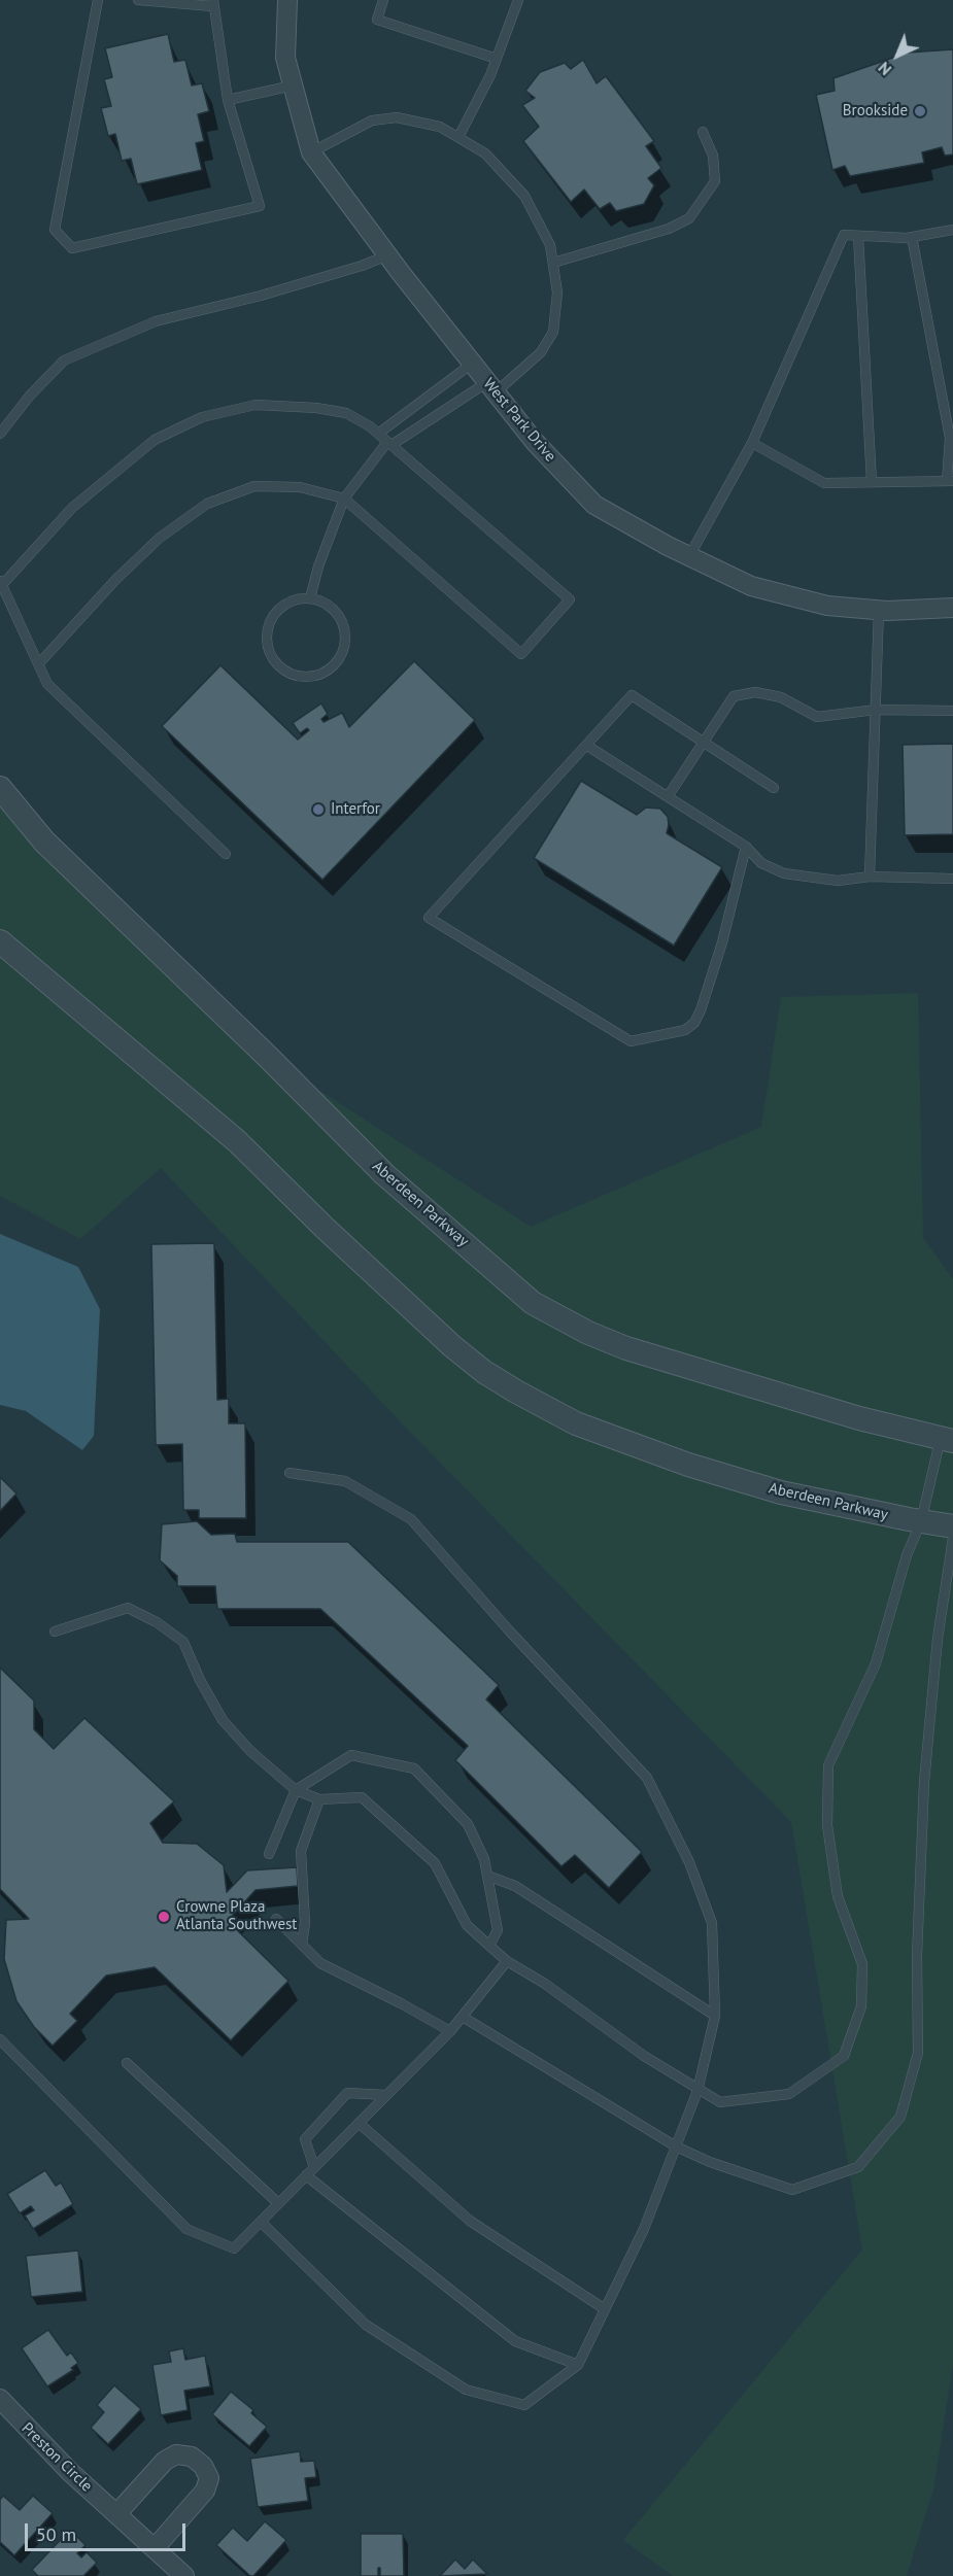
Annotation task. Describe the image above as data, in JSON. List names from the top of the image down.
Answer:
{
  "streets": {
    "street": ["West Park Drive", "Aberdeen Parkway", "Preston Circle"]
  },
  "places": ["Brookside", "Interfor", "Crowne Plaza Atlanta Southwest"],
  "scale_bar": "50 m",
  "north": "bottom left"
}
